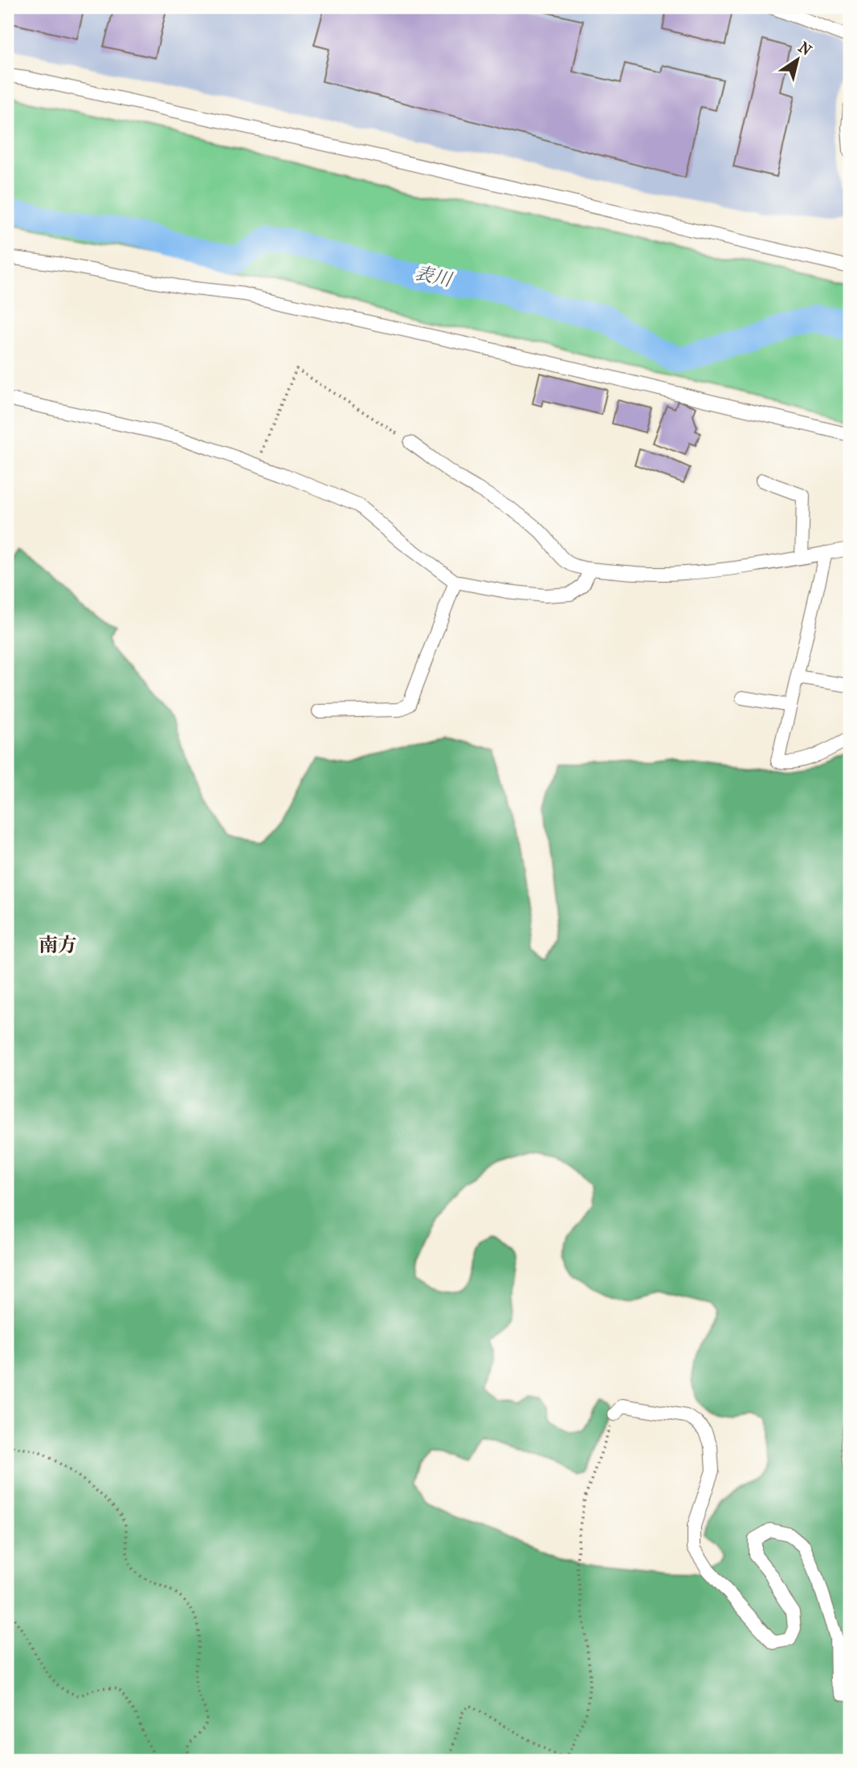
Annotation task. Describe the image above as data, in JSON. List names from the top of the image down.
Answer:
{
  "districts": ["南方"],
  "water": ["表川"],
  "north": "top right"
}
